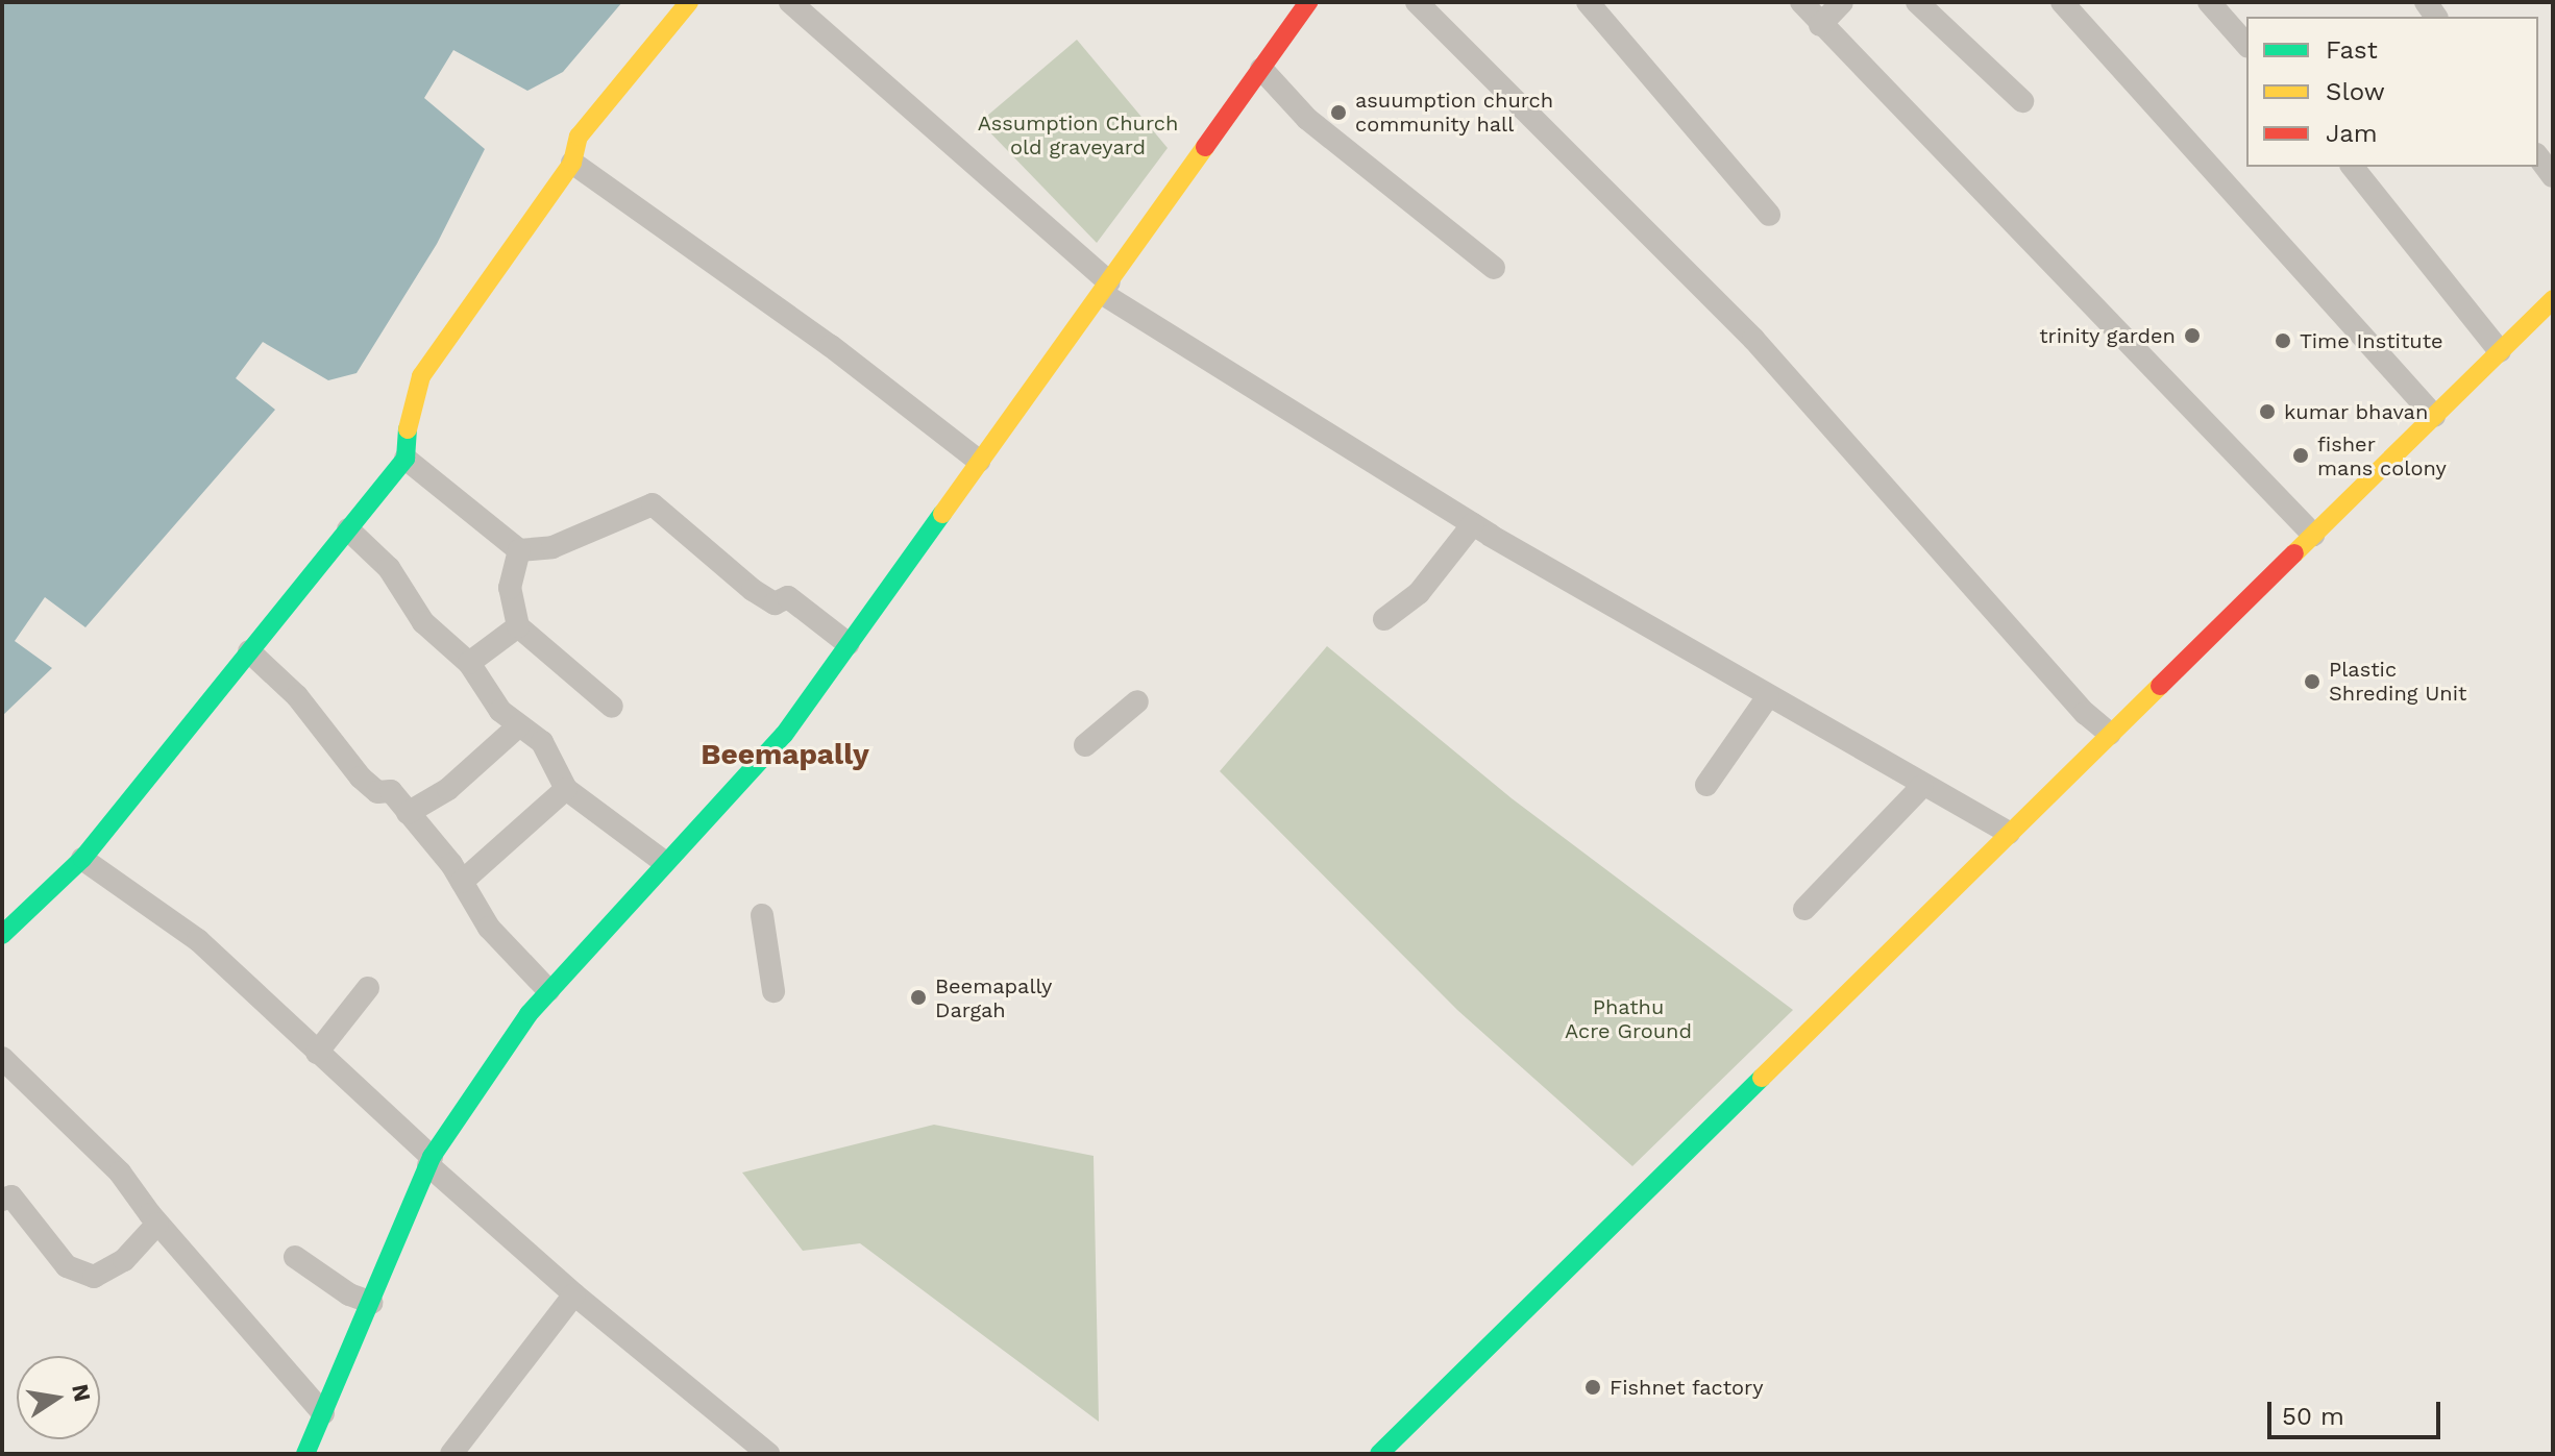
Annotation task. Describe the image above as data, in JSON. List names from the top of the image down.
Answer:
{
  "districts": ["Beemapally"],
  "parks": ["Assumption Church old graveyard", "Phathu Acre Ground"],
  "places": [
    "asuumption church community hall",
    "trinity garden",
    "Time Institute",
    "kumar bhavan",
    "fisher mans colony",
    "Plastic Shreding Unit",
    "Beemapally Dargah",
    "Fishnet factory"
  ],
  "legend": ["Fast", "Slow", "Jam"],
  "scale_bar": "50 m",
  "north": "right"
}
